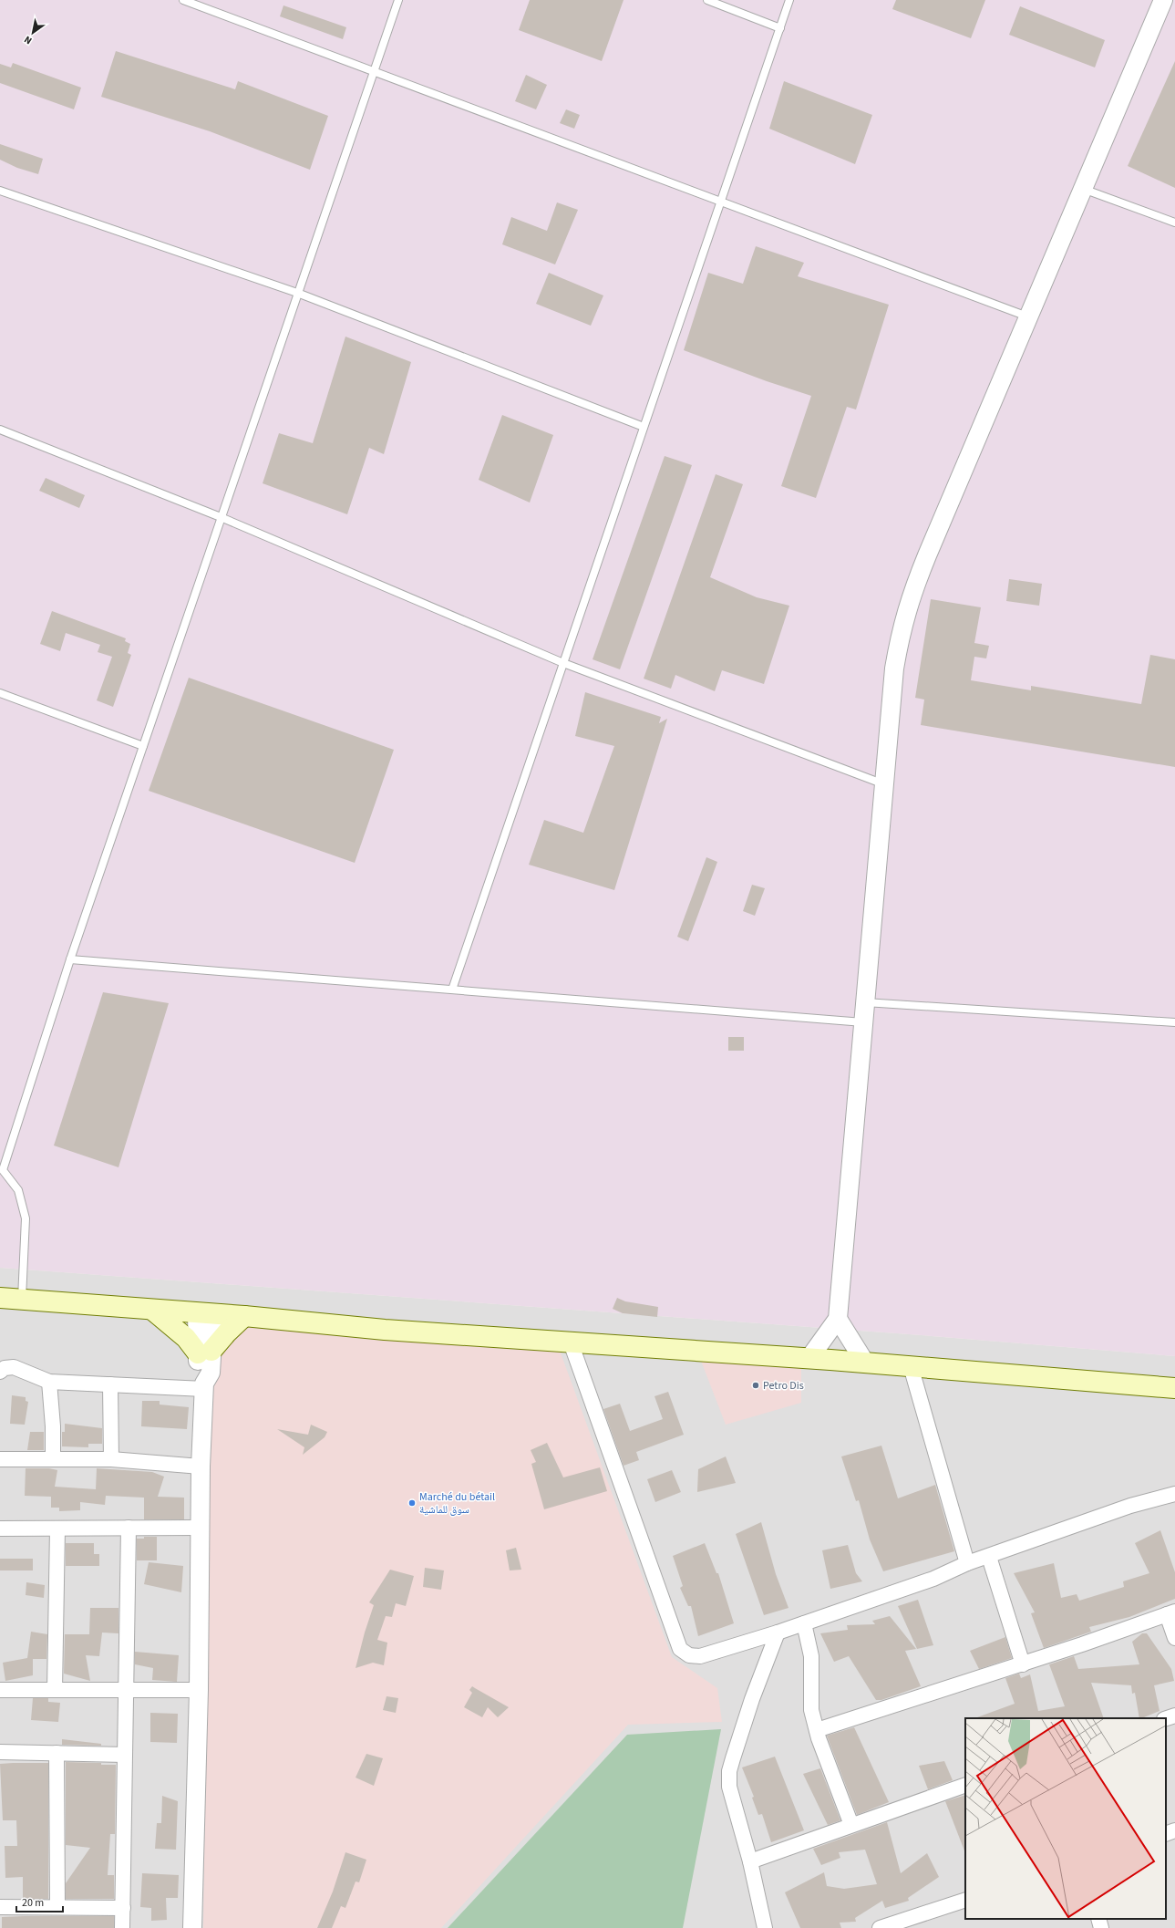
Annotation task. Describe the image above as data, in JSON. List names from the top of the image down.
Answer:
{
  "places": ["Petro Dis", "Marché du bétail سوق للماشية"],
  "scale_bar": "20 m",
  "north": "bottom left"
}
